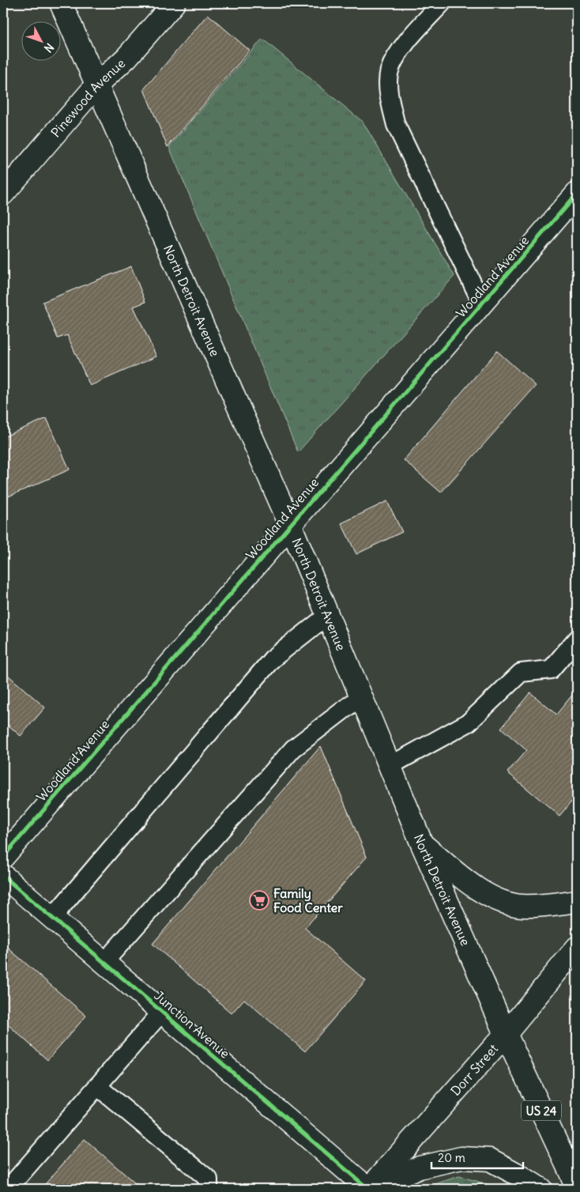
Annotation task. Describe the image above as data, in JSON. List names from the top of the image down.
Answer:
{
  "streets": {
    "main road": [
      "Pinewood Avenue",
      "Woodland Avenue",
      "North Detroit Avenue",
      "Junction Avenue",
      "Dorr Street",
      "US 24"
    ]
  },
  "crossings": [
    ["Pinewood Avenue", "North Detroit Avenue"],
    ["Woodland Avenue", "North Detroit Avenue"],
    ["North Detroit Avenue", "Dorr Street"],
    ["Junction Avenue", "Dorr Street"]
  ],
  "places": {
    "supermarket": ["Family Food Center"]
  },
  "scale_bar": "20 m",
  "north": "bottom right"
}
